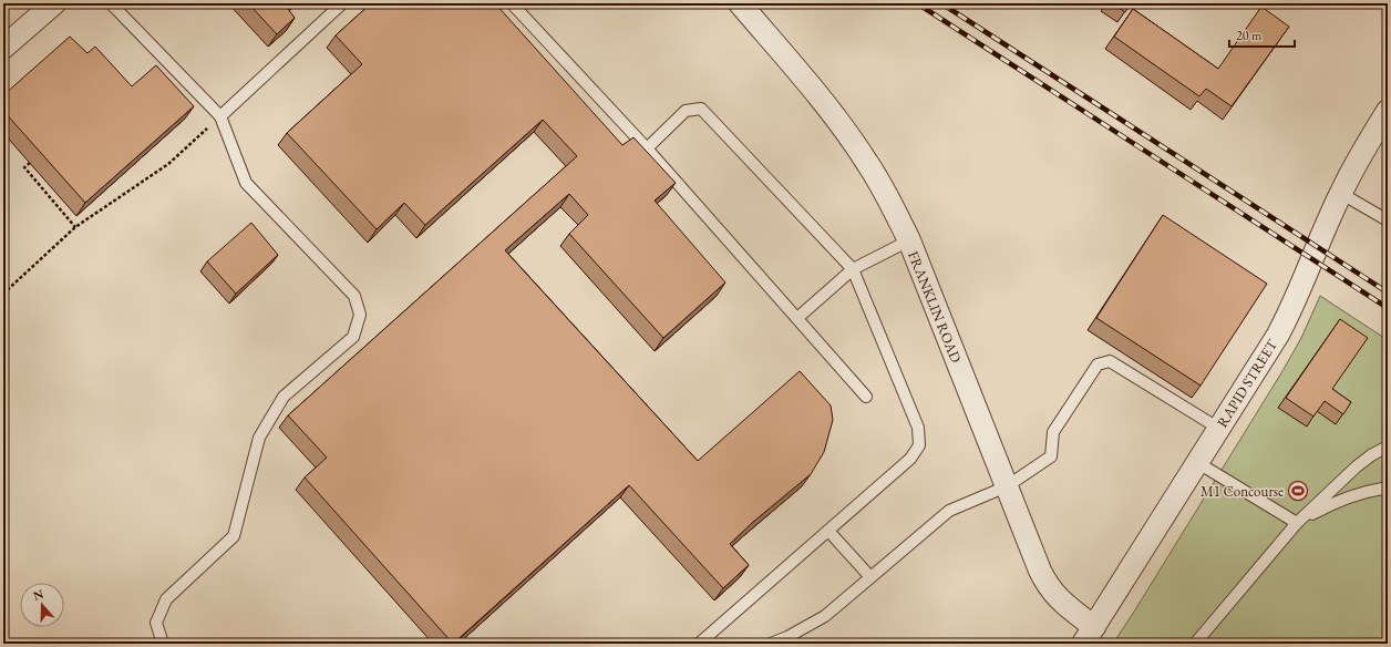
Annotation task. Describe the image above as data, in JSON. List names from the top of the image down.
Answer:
{
  "streets": {
    "street": ["FRANKLIN ROAD", "RAPID STREET"]
  },
  "crossings": [
    ["FRANKLIN ROAD", "RAPID STREET"]
  ],
  "places": {
    "sports": ["M1 Concourse"]
  },
  "scale_bar": "20 m",
  "north": "top"
}
